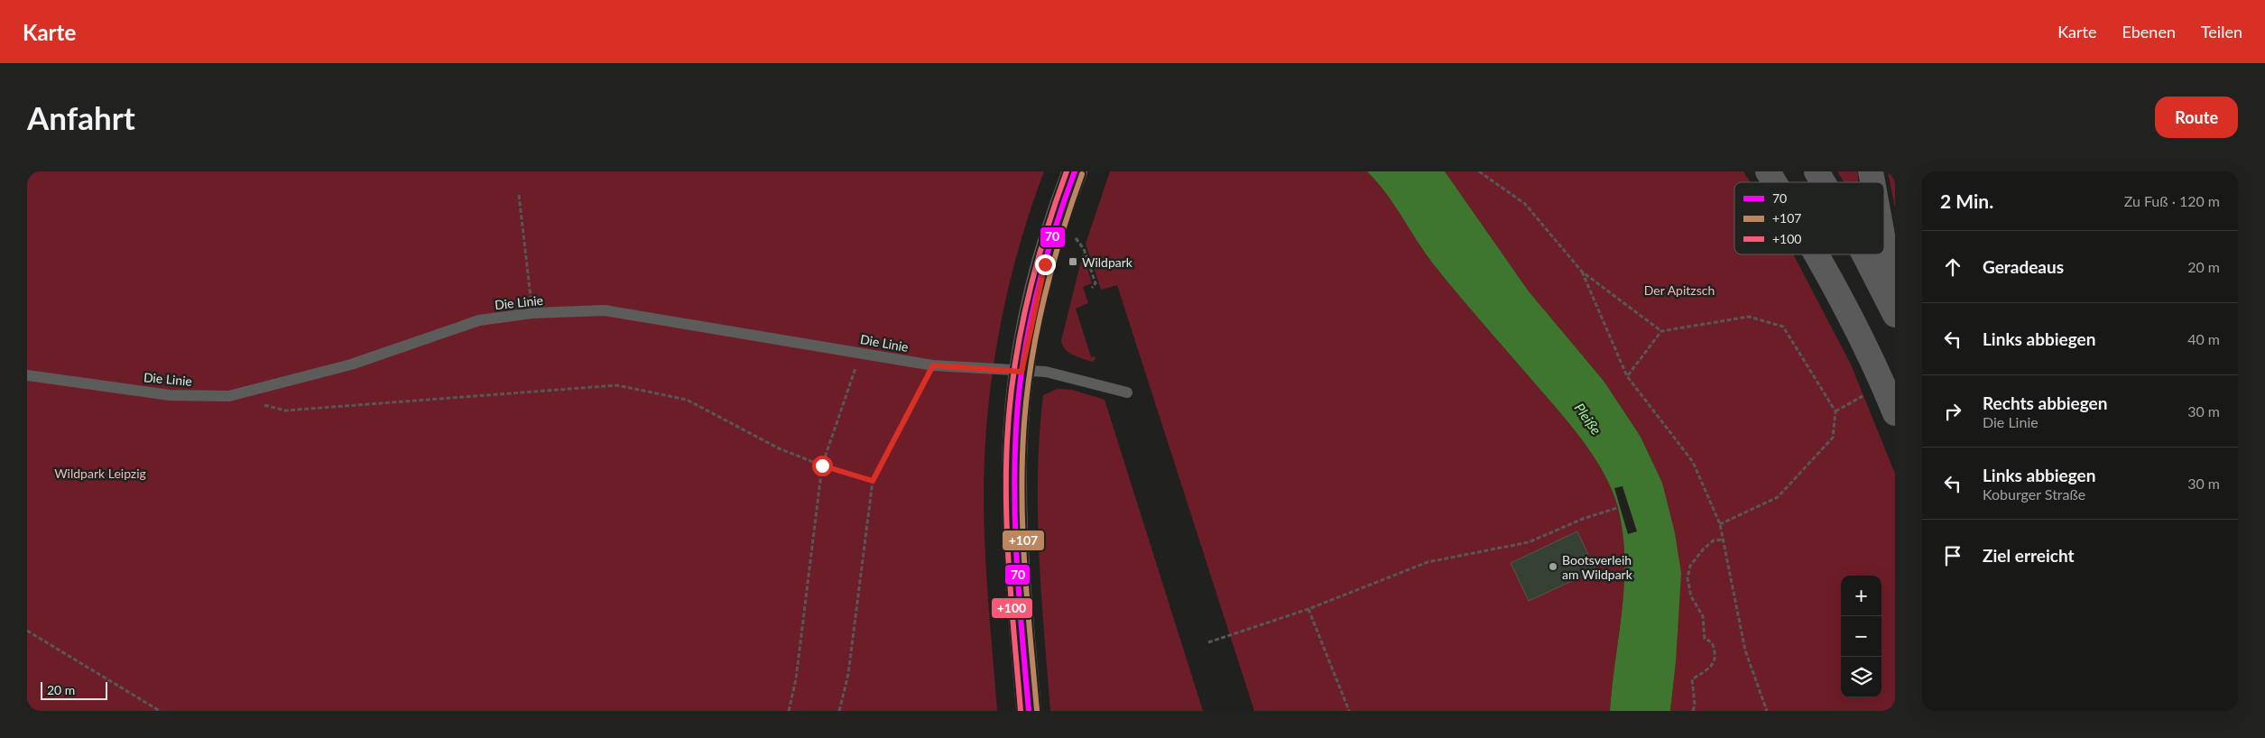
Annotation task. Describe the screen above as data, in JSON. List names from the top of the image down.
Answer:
{
  "streets": {
    "lane": ["Die Linie"]
  },
  "water": ["Pleiße"],
  "parks": ["Der Apitzsch", "Wildpark Leipzig"],
  "places": {
    "transit": ["Wildpark"],
    "other": ["Bootsverleih am Wildpark"]
  },
  "lines": ["transit line 70", "transit line +100", "transit line +107"],
  "legend": ["70", "+107", "+100"],
  "scale_bar": "20 m",
  "page": {
    "header": "Karte",
    "nav": ["Karte", "Ebenen", "Teilen"],
    "buttons": "Route",
    "title": "Anfahrt",
    "heading": ["2 Min.", "Zu Fuß · 120 m"],
    "list": [
      ["Geradeaus", "20 m"],
      ["Links abbiegen", "40 m"],
      ["Rechts abbiegen", "Die Linie", "30 m"],
      ["Links abbiegen", "Koburger Straße", "30 m"],
      "Ziel erreicht"
    ],
    "map_buttons": ["+", "−"],
    "scale": "20 m"
  }
}
